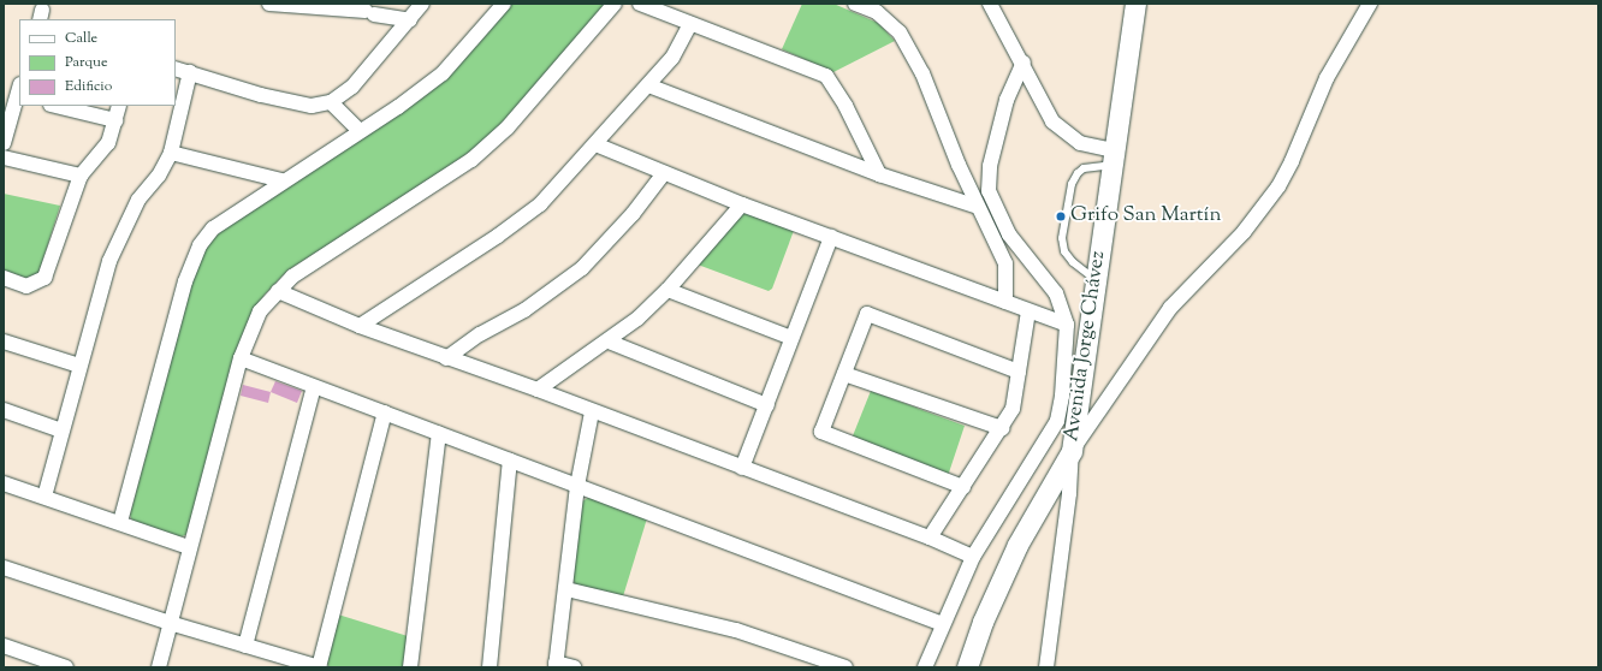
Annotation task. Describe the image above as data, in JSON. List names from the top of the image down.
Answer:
{
  "streets": {
    "main road": ["Avenida Jorge Chávez"]
  },
  "places": ["Grifo San Martín"],
  "legend": ["Calle", "Parque", "Edificio"]
}
